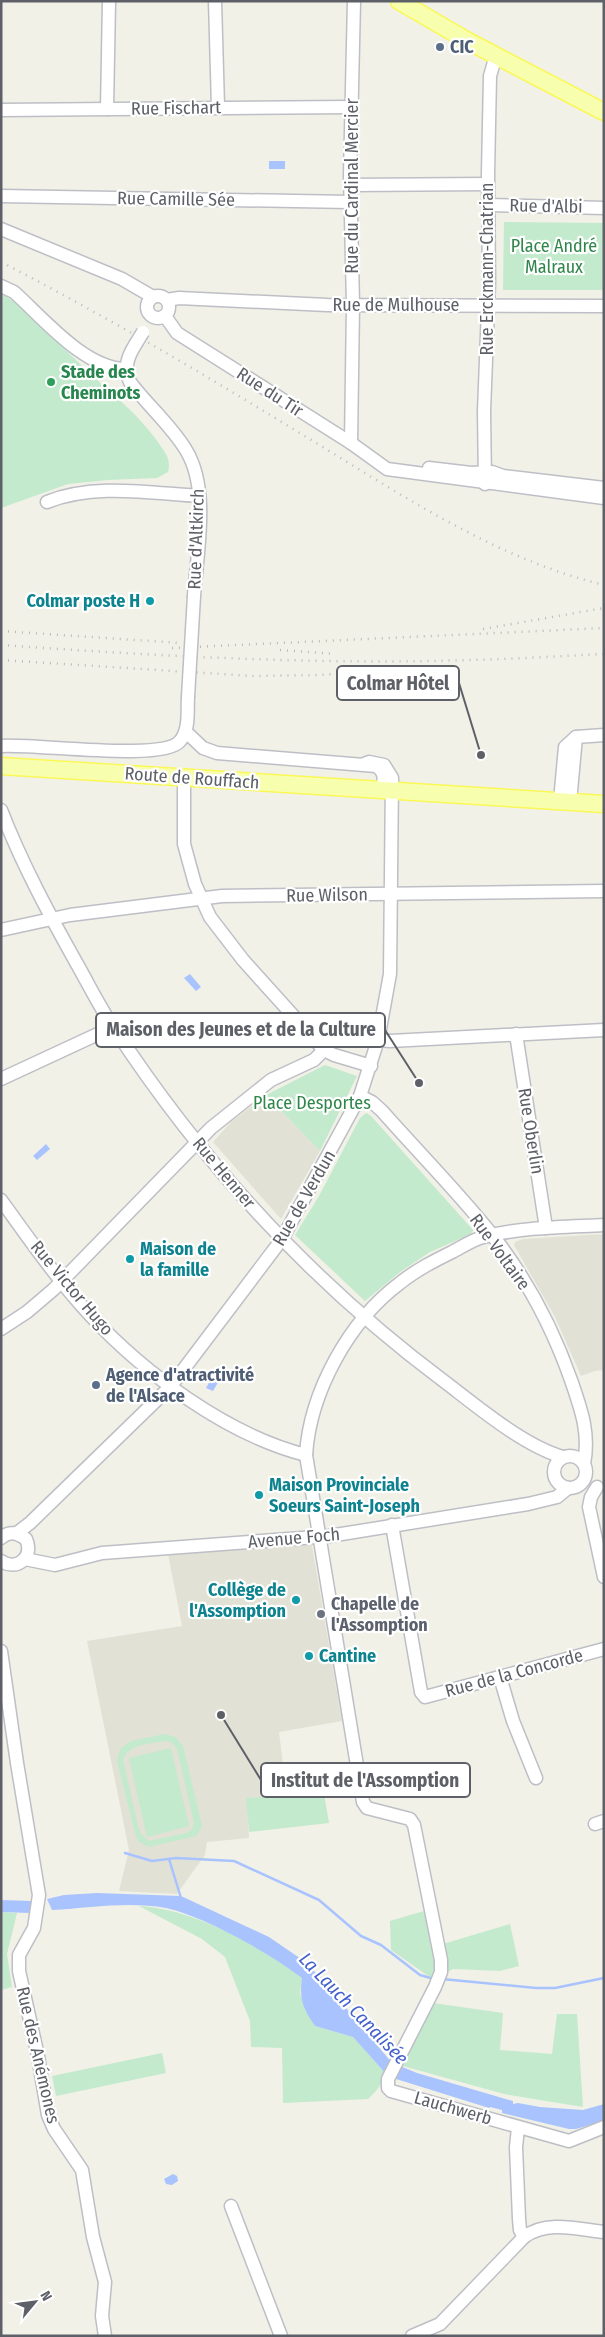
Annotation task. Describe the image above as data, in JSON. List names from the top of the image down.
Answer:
{
  "streets": {
    "main road": ["Route de Rouffach"],
    "street": [
      "Rue Fischart",
      "Rue du Cardinal Mercier",
      "Rue Camille Sée",
      "Rue d'Albi",
      "Rue Erckmann-Chatrian",
      "Rue de Mulhouse",
      "Rue du Tir",
      "Rue d'Altkirch",
      "Rue Wilson",
      "Rue Oberlin",
      "Rue Henner",
      "Rue de Verdun",
      "Rue Voltaire",
      "Rue Victor Hugo",
      "Avenue Foch",
      "Rue de la Concorde",
      "Rue des Anémones",
      "Lauchwerb"
    ]
  },
  "crossings": [
    ["Rue Fischart", "Rue du Cardinal Mercier"],
    ["Rue du Cardinal Mercier", "Rue Camille Sée"],
    ["Rue du Cardinal Mercier", "Rue de Mulhouse"],
    ["Rue du Cardinal Mercier", "Rue du Tir"],
    ["Rue d'Albi", "Rue Erckmann-Chatrian"],
    ["Rue Erckmann-Chatrian", "Rue de Mulhouse"],
    ["Rue Erckmann-Chatrian", "Rue du Tir"],
    ["Rue de Mulhouse", "Rue du Tir"],
    ["Rue d'Altkirch", "Route de Rouffach"],
    ["Route de Rouffach", "Rue de Verdun"],
    ["Rue Wilson", "Rue Henner"],
    ["Rue Wilson", "Rue de Verdun"],
    ["Rue Henner", "Rue de Verdun"],
    ["Rue Henner", "Rue Voltaire"],
    ["Rue Henner", "Avenue Foch"],
    ["Rue de Verdun", "Rue Voltaire"],
    ["Rue de Verdun", "Rue Victor Hugo"],
    ["Rue de Verdun", "Avenue Foch"],
    ["Rue Voltaire", "Avenue Foch"],
    ["Avenue Foch", "Rue de la Concorde"],
    ["Avenue Foch", "Lauchwerb"]
  ],
  "water": ["La Lauch Canalisée"],
  "parks": ["Place André Malraux", "Place Desportes"],
  "places": [
    "CIC",
    "Stade des Cheminots",
    "Colmar poste H",
    "Colmar Hôtel",
    "Maison des Jeunes et de la Culture",
    "Maison de la famille",
    "Agence d'atractivité de l'Alsace",
    "Maison Provinciale Soeurs Saint-Joseph",
    "Collège de l'Assomption",
    "Chapelle de l'Assomption",
    "Cantine",
    "Institut de l'Assomption"
  ],
  "north": "top right"
}
